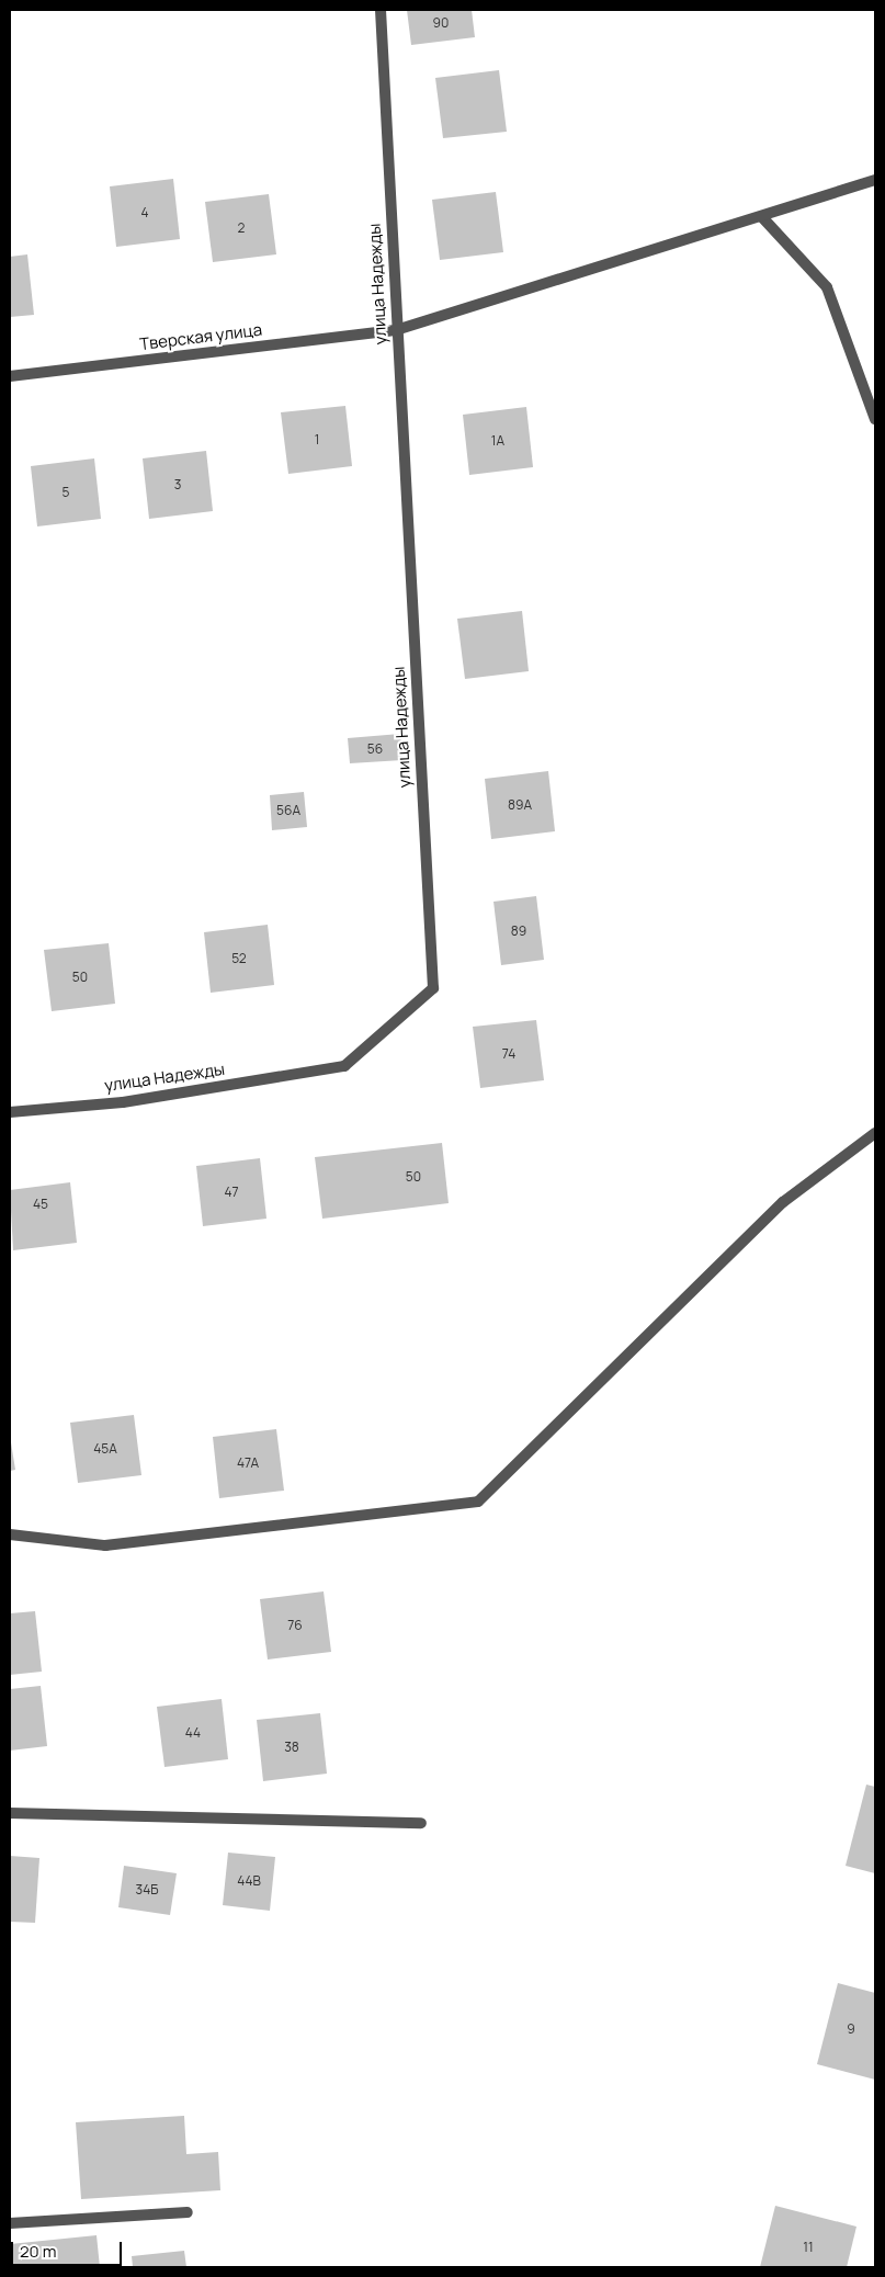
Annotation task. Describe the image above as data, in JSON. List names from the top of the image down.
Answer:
{
  "streets": {
    "street": ["улица Надежды", "Тверская улица"]
  },
  "crossings": [
    ["улица Надежды", "Тверская улица"]
  ],
  "house_numbers": [
    "90",
    "4",
    "2",
    "1",
    "1А",
    "3",
    "5",
    "56",
    "89А",
    "56А",
    "89",
    "52",
    "50",
    "74",
    "50",
    "47",
    "45",
    "45А",
    "47А",
    "76",
    "44",
    "38",
    "44В",
    "34Б",
    "9",
    "11"
  ],
  "scale_bar": "20 m"
}
